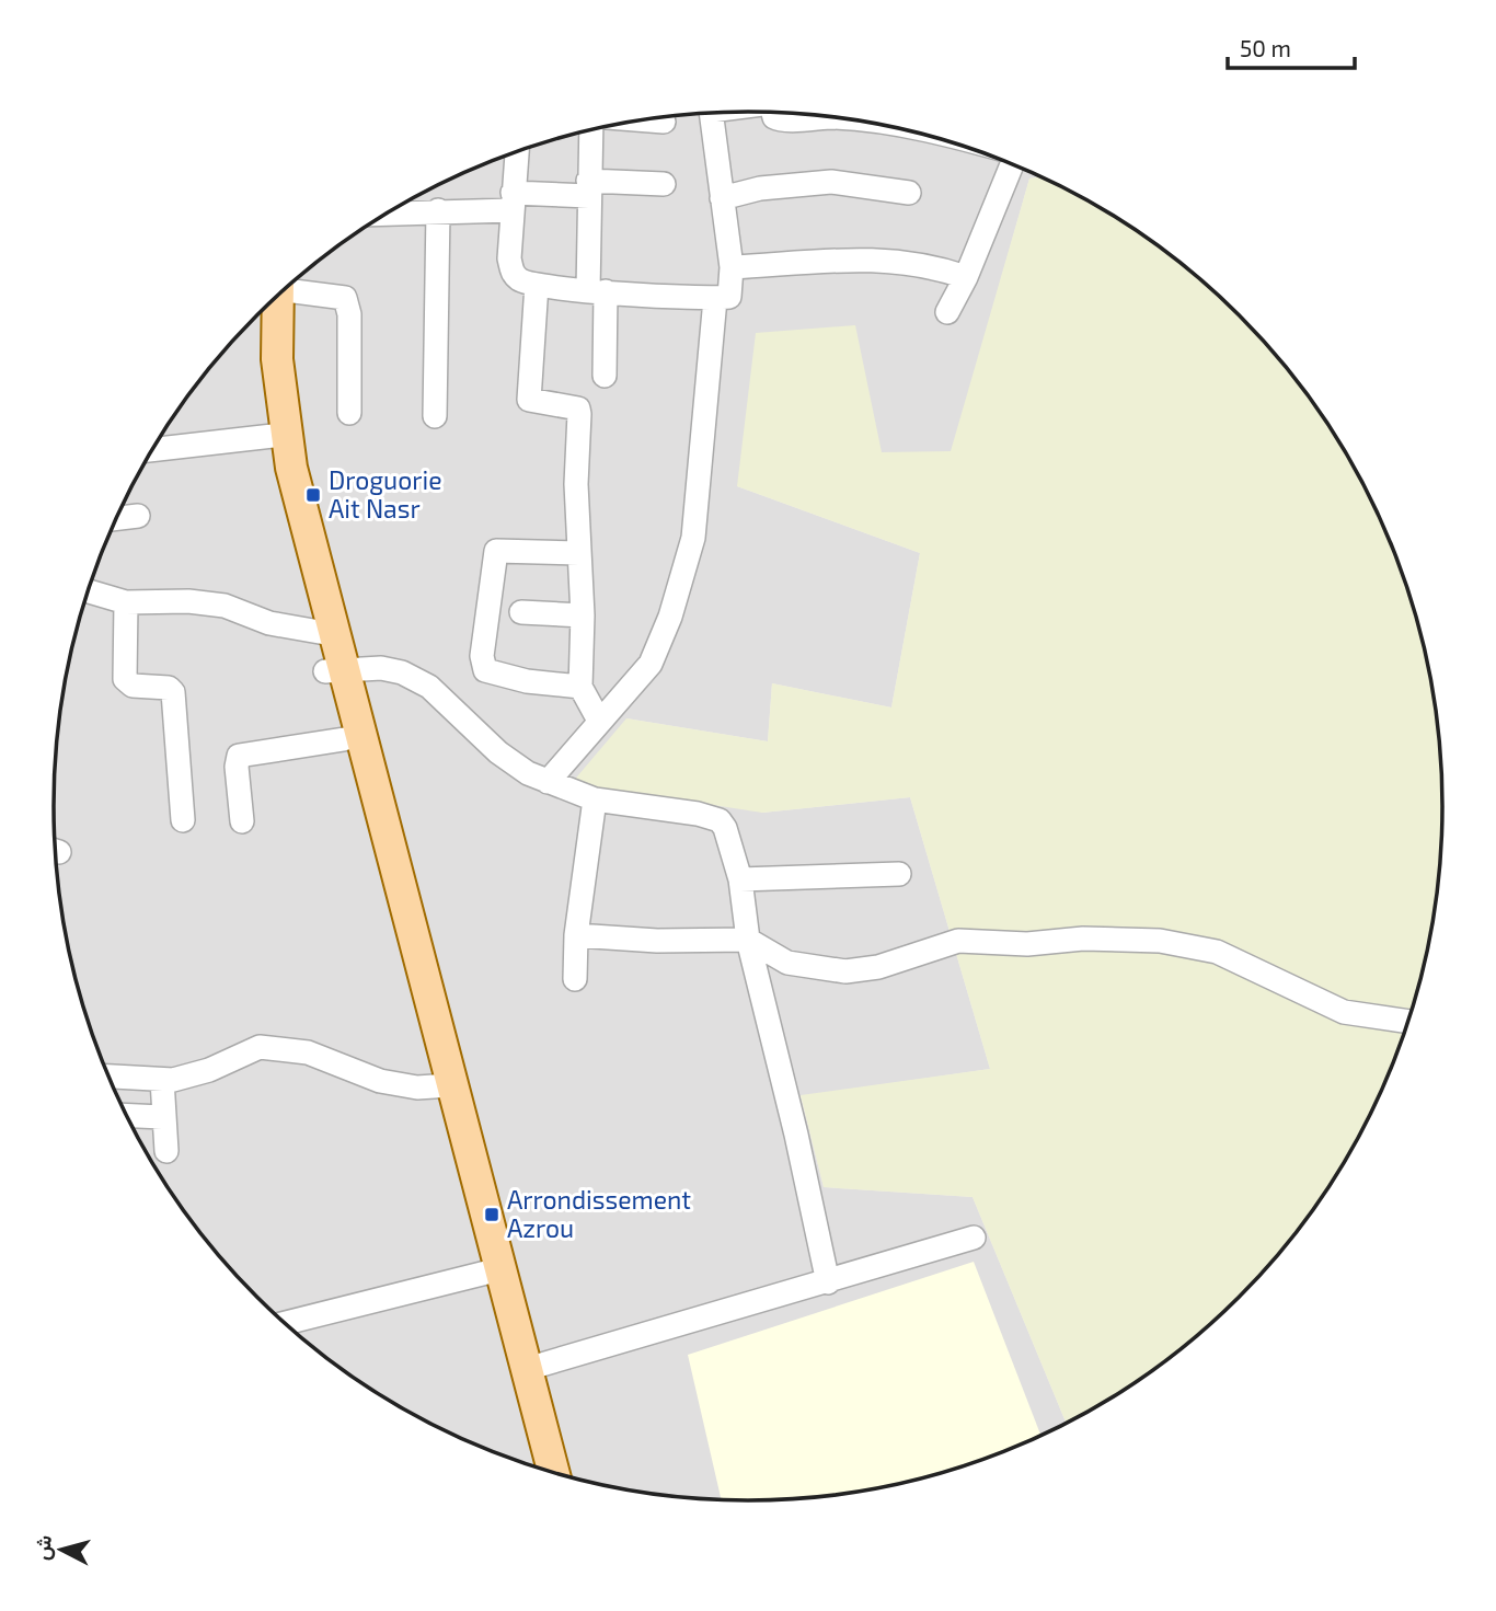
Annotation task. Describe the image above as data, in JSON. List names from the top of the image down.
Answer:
{
  "places": {
    "transit": ["Droguorie Ait Nasr", "Arrondissement Azrou"]
  },
  "scale_bar": "50 m",
  "north": "left"
}
